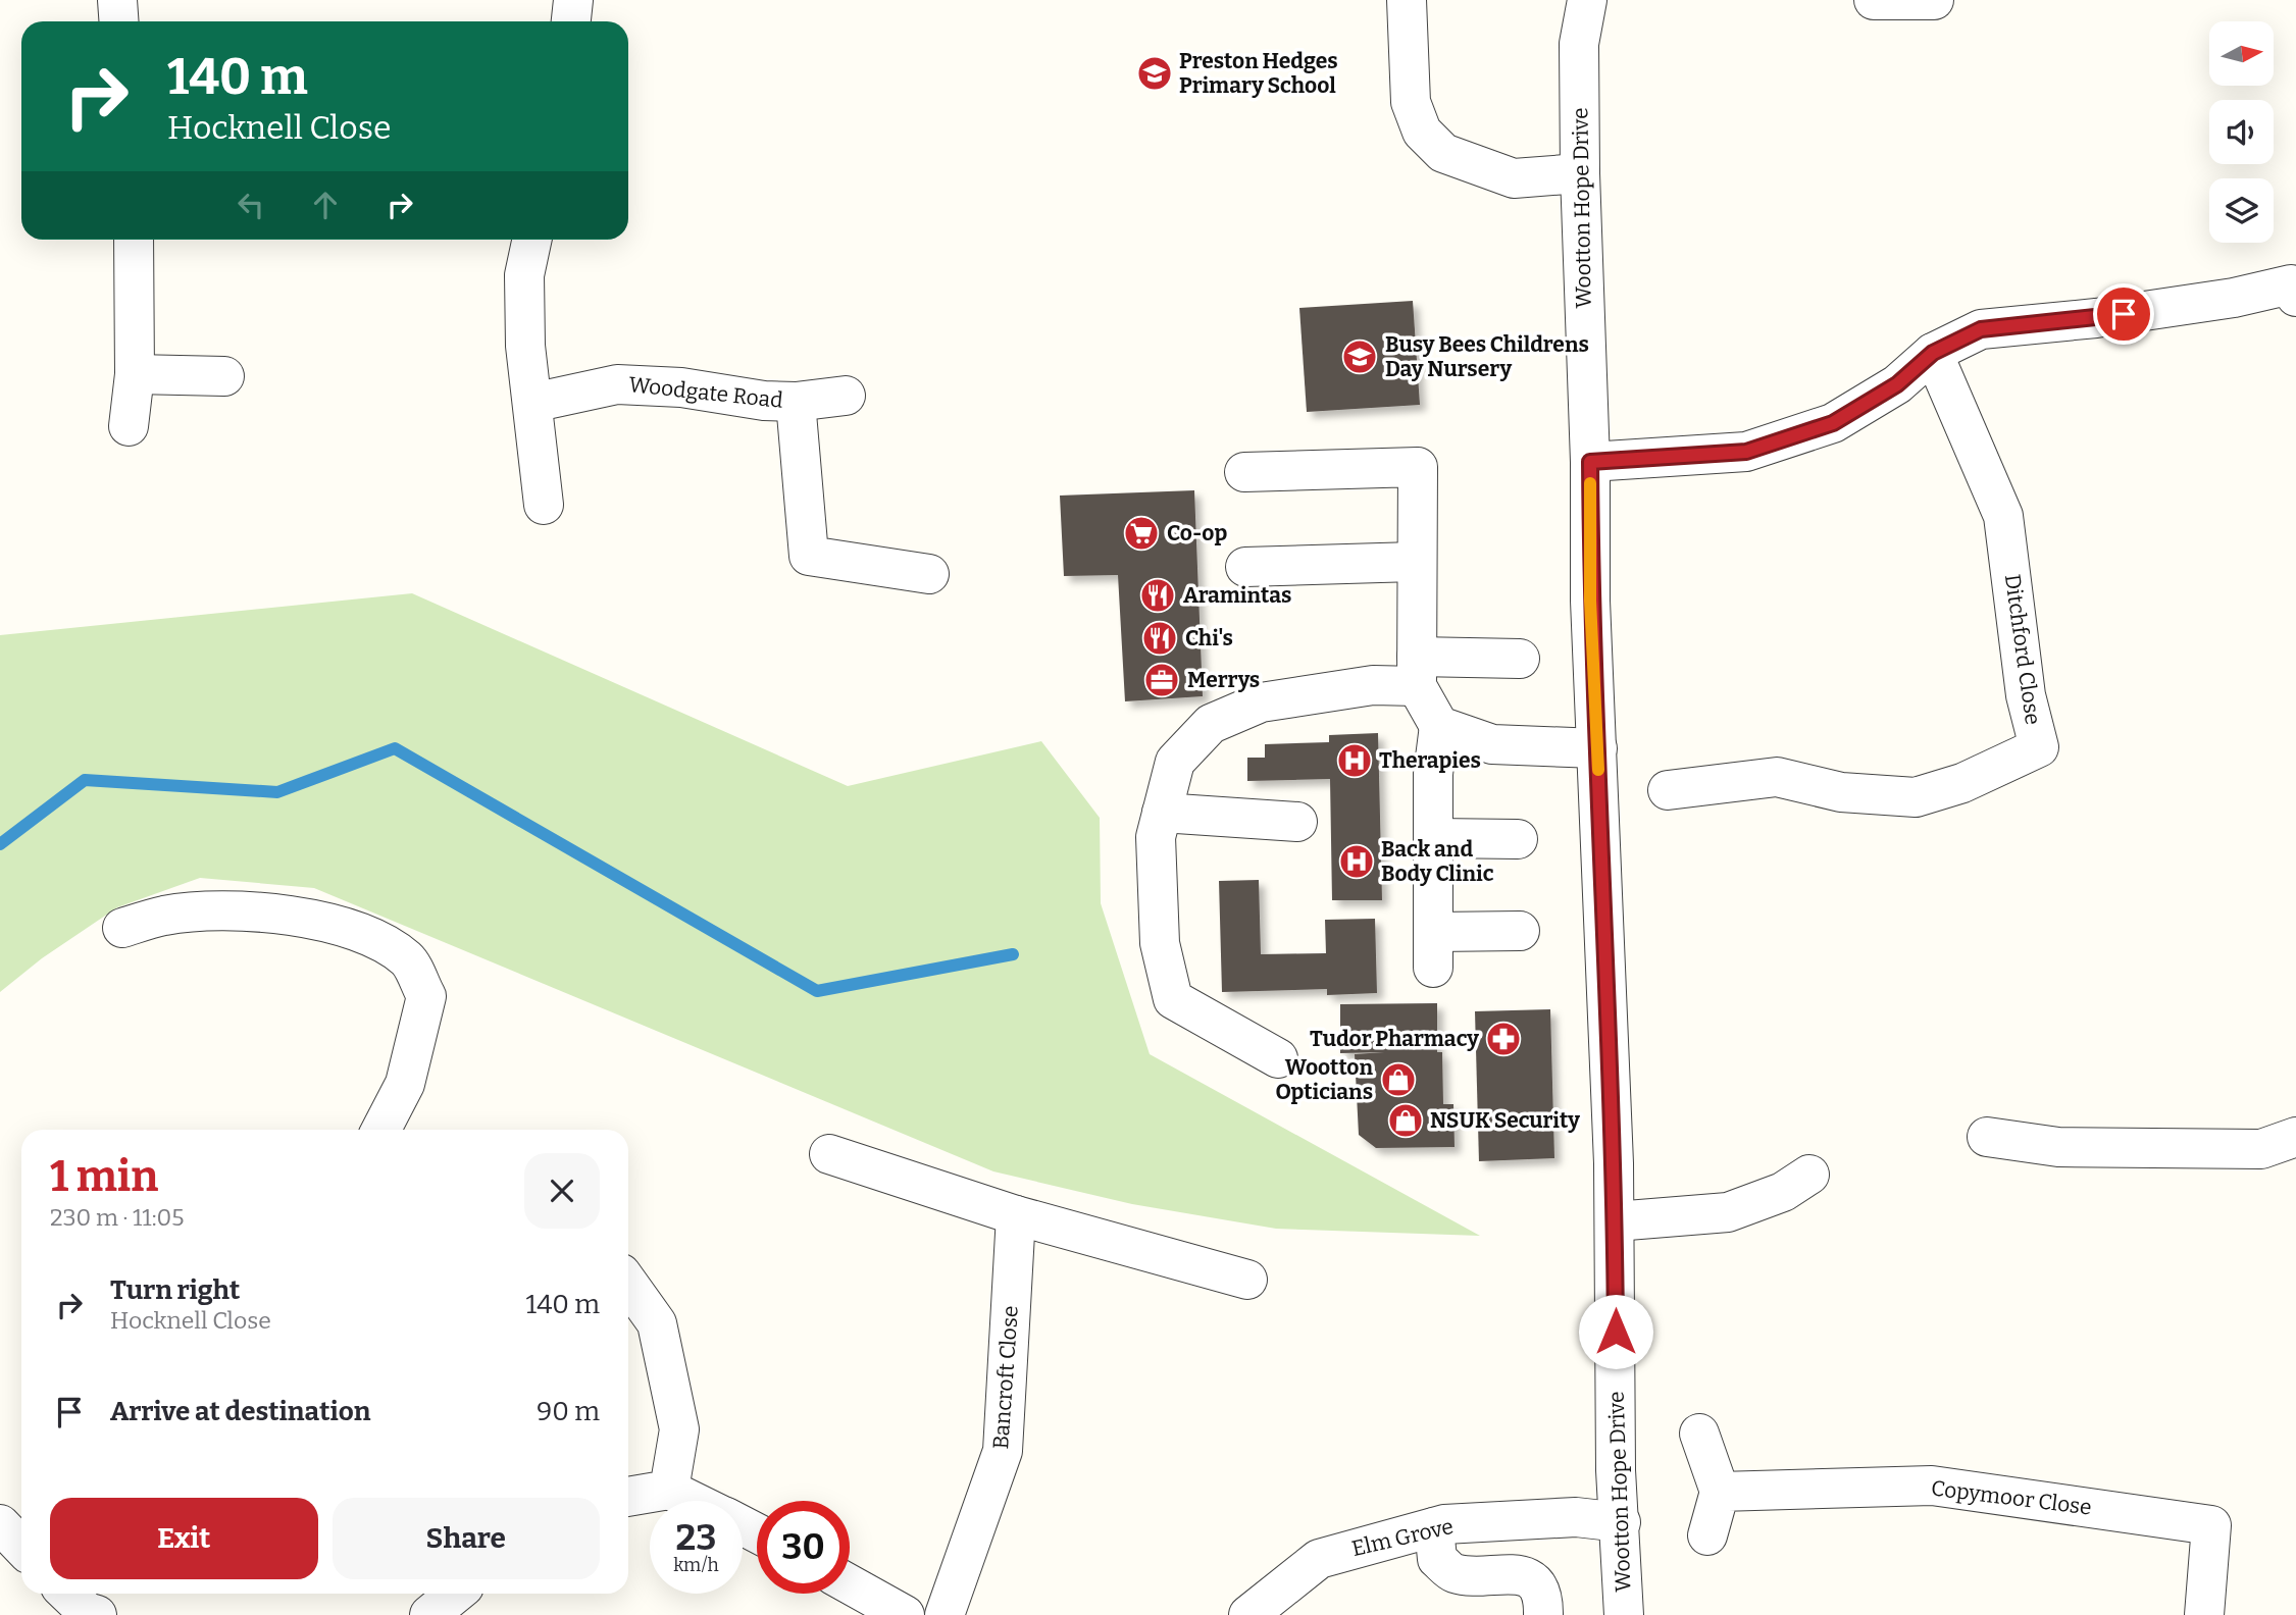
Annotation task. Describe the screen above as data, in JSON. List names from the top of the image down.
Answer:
{
  "streets": {
    "street": [
      "Wootton Hope Drive",
      "Woodgate Road",
      "Ditchford Close",
      "Bancroft Close",
      "Copymoor Close",
      "Elm Grove"
    ]
  },
  "crossings": [
    ["Wootton Hope Drive", "Elm Grove"]
  ],
  "places": {
    "school or university": ["Preston Hedges Primary School", "Busy Bees Childrens Day Nursery"],
    "supermarket": ["Co-op"],
    "restaurant": ["Aramintas", "Chi's"],
    "office": ["Merrys"],
    "hospital": ["Therapies", "Back and Body Clinic"],
    "pharmacy": ["Tudor Pharmacy"],
    "shop": ["Wootton Opticians", "NSUK Security"]
  },
  "north": "right",
  "page": {
    "turn": ["140 m", "Hocknell Close"],
    "heading": ["1 min", "230 m · 11:05"],
    "list": [
      {
        "name": "Turn right",
        "note": "Hocknell Close",
        "value": "140 m"
      },
      {
        "name": "Arrive at destination",
        "value": "90 m"
      }
    ],
    "buttons": ["Exit", "Share"],
    "speed": "23 km/h",
    "limit": "30"
  }
}
